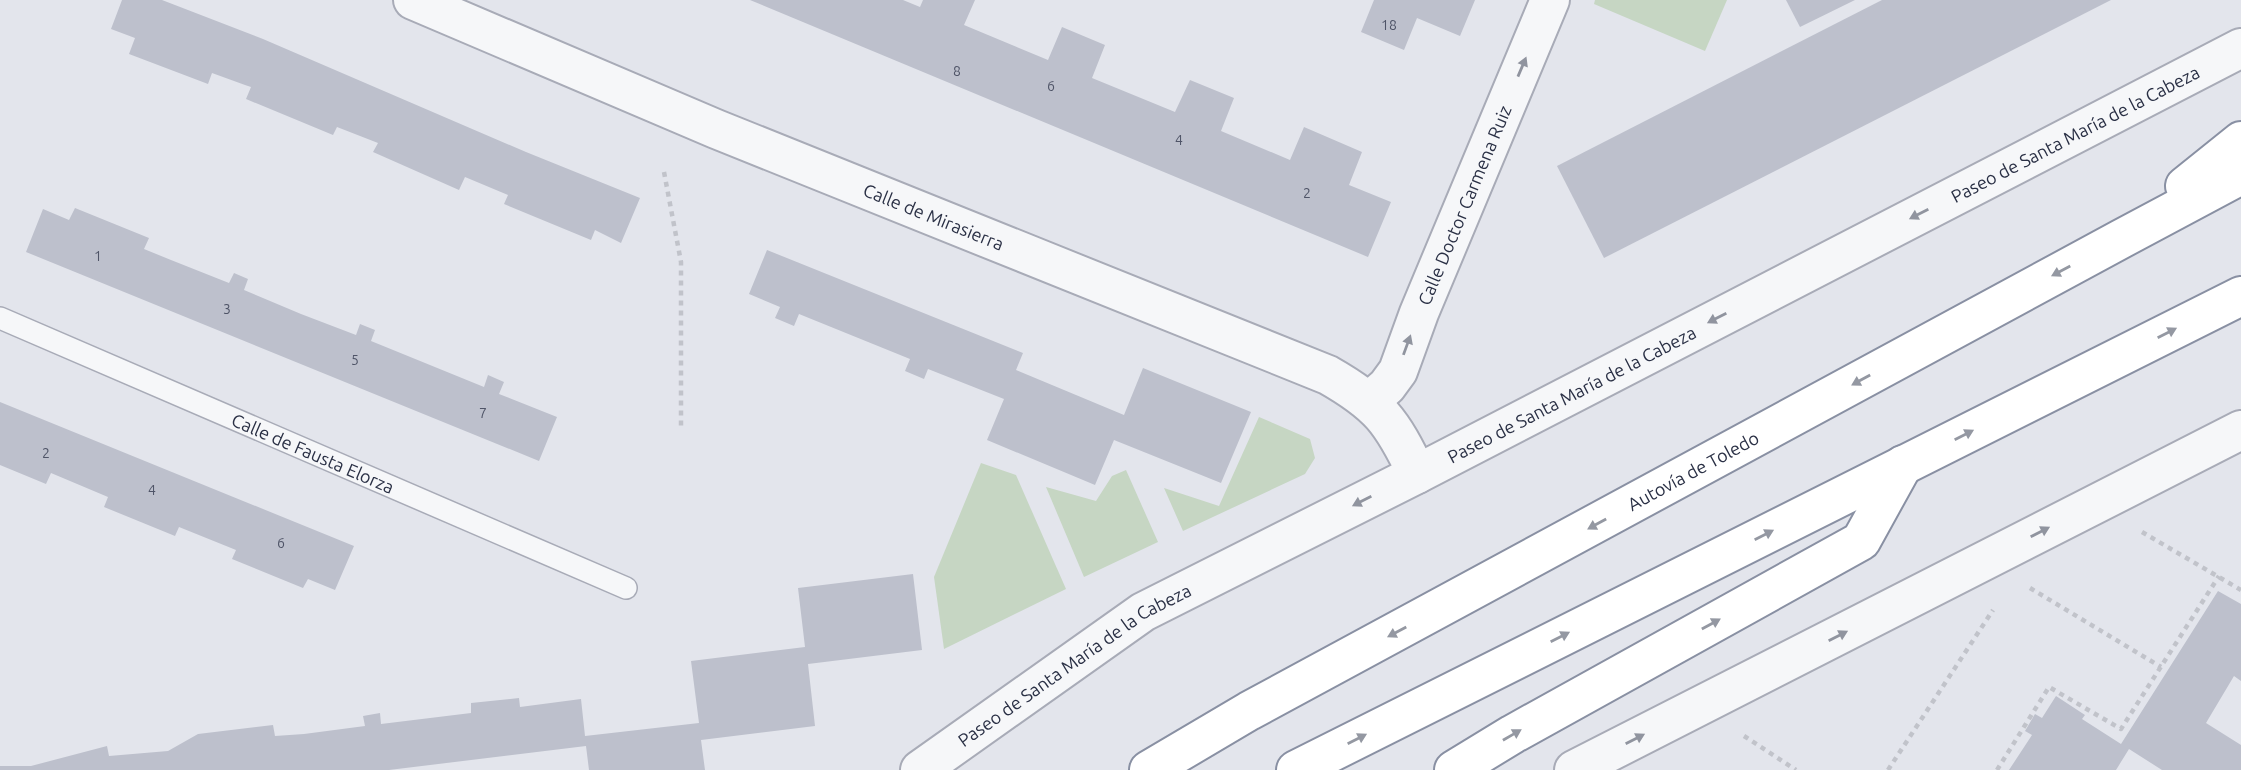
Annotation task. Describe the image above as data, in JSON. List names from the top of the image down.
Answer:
{
  "streets": {
    "highway": ["Autovía de Toledo"],
    "street": ["Paseo de Santa María de la Cabeza", "Calle Doctor Carmena Ruiz", "Calle de Mirasierra"],
    "lane": ["Calle de Fausta Elorza"]
  },
  "crossings": [
    ["Paseo de Santa María de la Cabeza", "Calle de Mirasierra"],
    ["Calle Doctor Carmena Ruiz", "Calle de Mirasierra"]
  ],
  "one_way": ["Calle Doctor Carmena Ruiz"],
  "house_numbers": [
    "18",
    "8",
    "6",
    "4",
    "2",
    "1",
    "3",
    "5",
    "7",
    "2",
    "4",
    "6"
  ]
}
